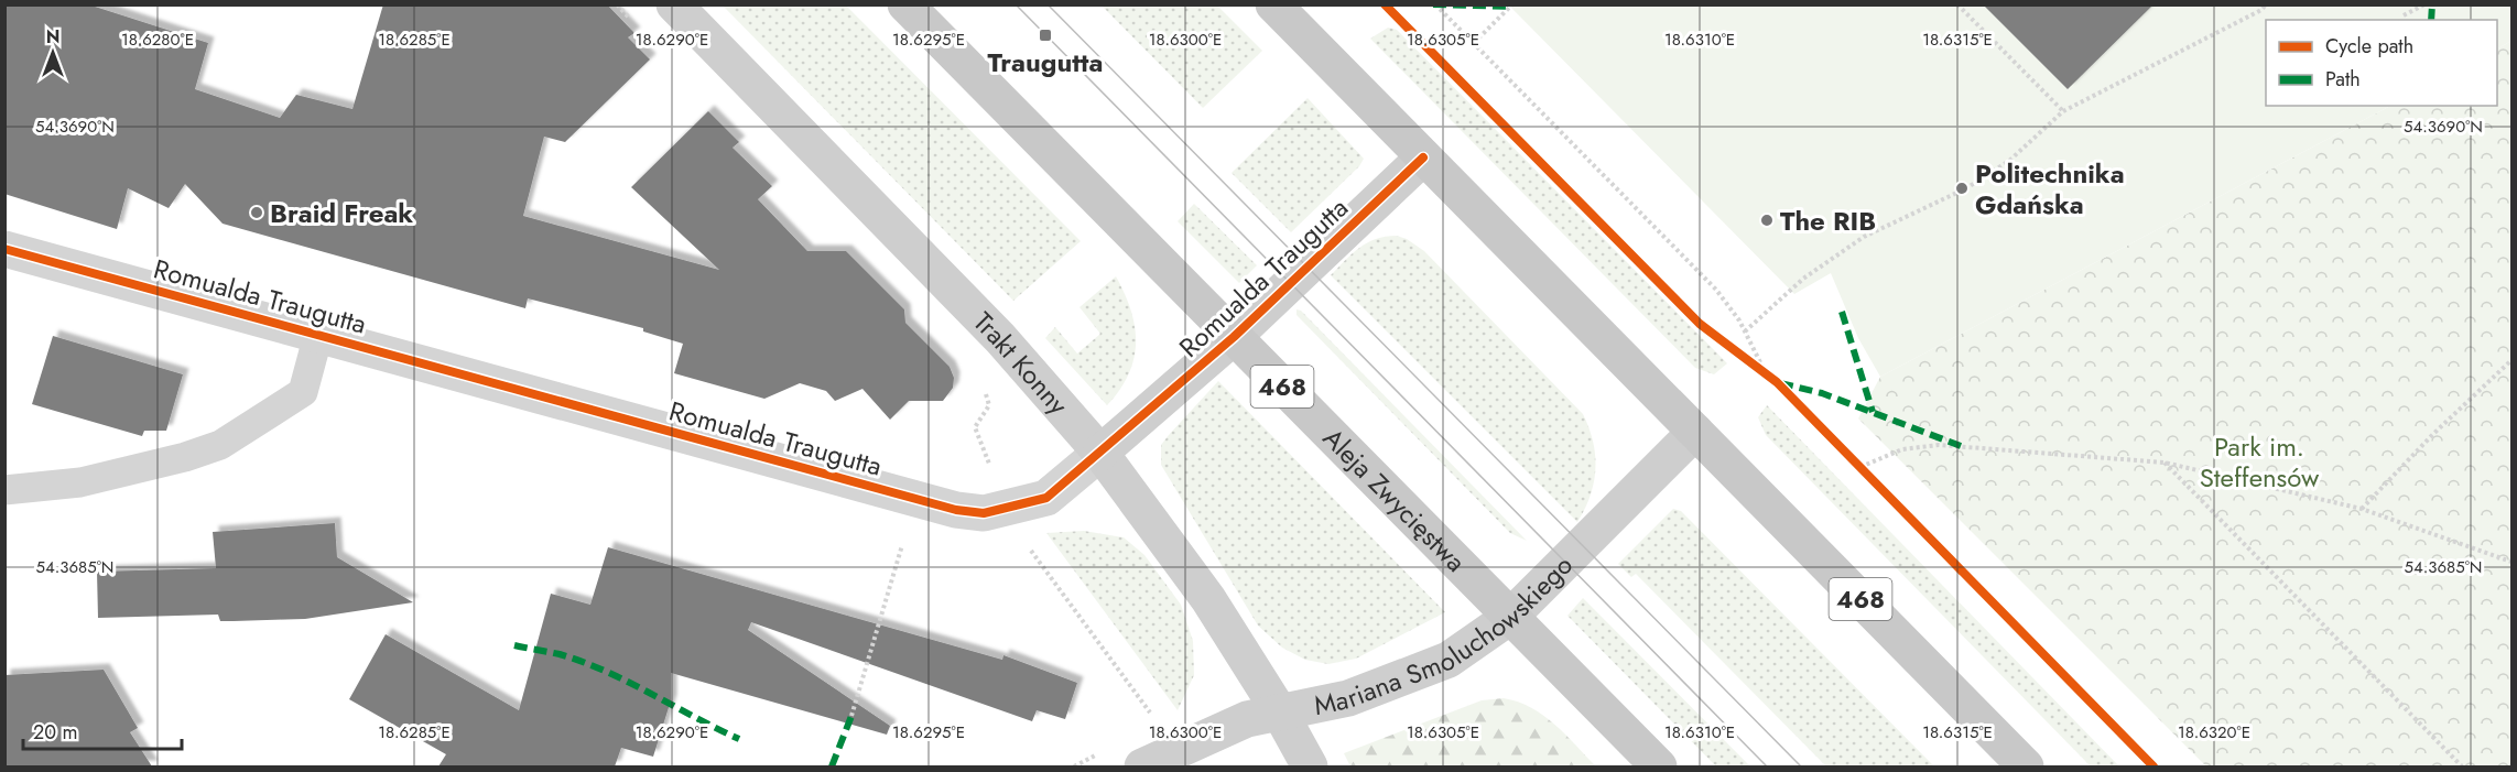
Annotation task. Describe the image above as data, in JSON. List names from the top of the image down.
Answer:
{
  "streets": {
    "main road": ["468", "Aleja Zwycięstwa"],
    "street": ["Romualda Traugutta", "Trakt Konny", "Mariana Smoluchowskiego"]
  },
  "crossings": [
    ["Romualda Traugutta", "Trakt Konny"],
    ["Romualda Traugutta", "468"],
    ["Romualda Traugutta", "Aleja Zwycięstwa"],
    ["Trakt Konny", "Mariana Smoluchowskiego"],
    ["468", "Mariana Smoluchowskiego"],
    ["Aleja Zwycięstwa", "Mariana Smoluchowskiego"]
  ],
  "parks": ["Park im. Steffensów"],
  "places": {
    "transit": ["Traugutta"],
    "other": ["Politechnika Gdańska", "Braid Freak", "The RIB"]
  },
  "legend": ["Cycle path", "Path"],
  "scale_bar": "20 m",
  "north": "top",
  "coordinates": [
    "18.6280°E",
    "18.6285°E",
    "18.6290°E",
    "18.6295°E",
    "18.6300°E",
    "18.6305°E",
    "18.6310°E",
    "18.6315°E",
    "54.3690°N",
    "54.3685°N",
    "18.6320°E"
  ]
}
